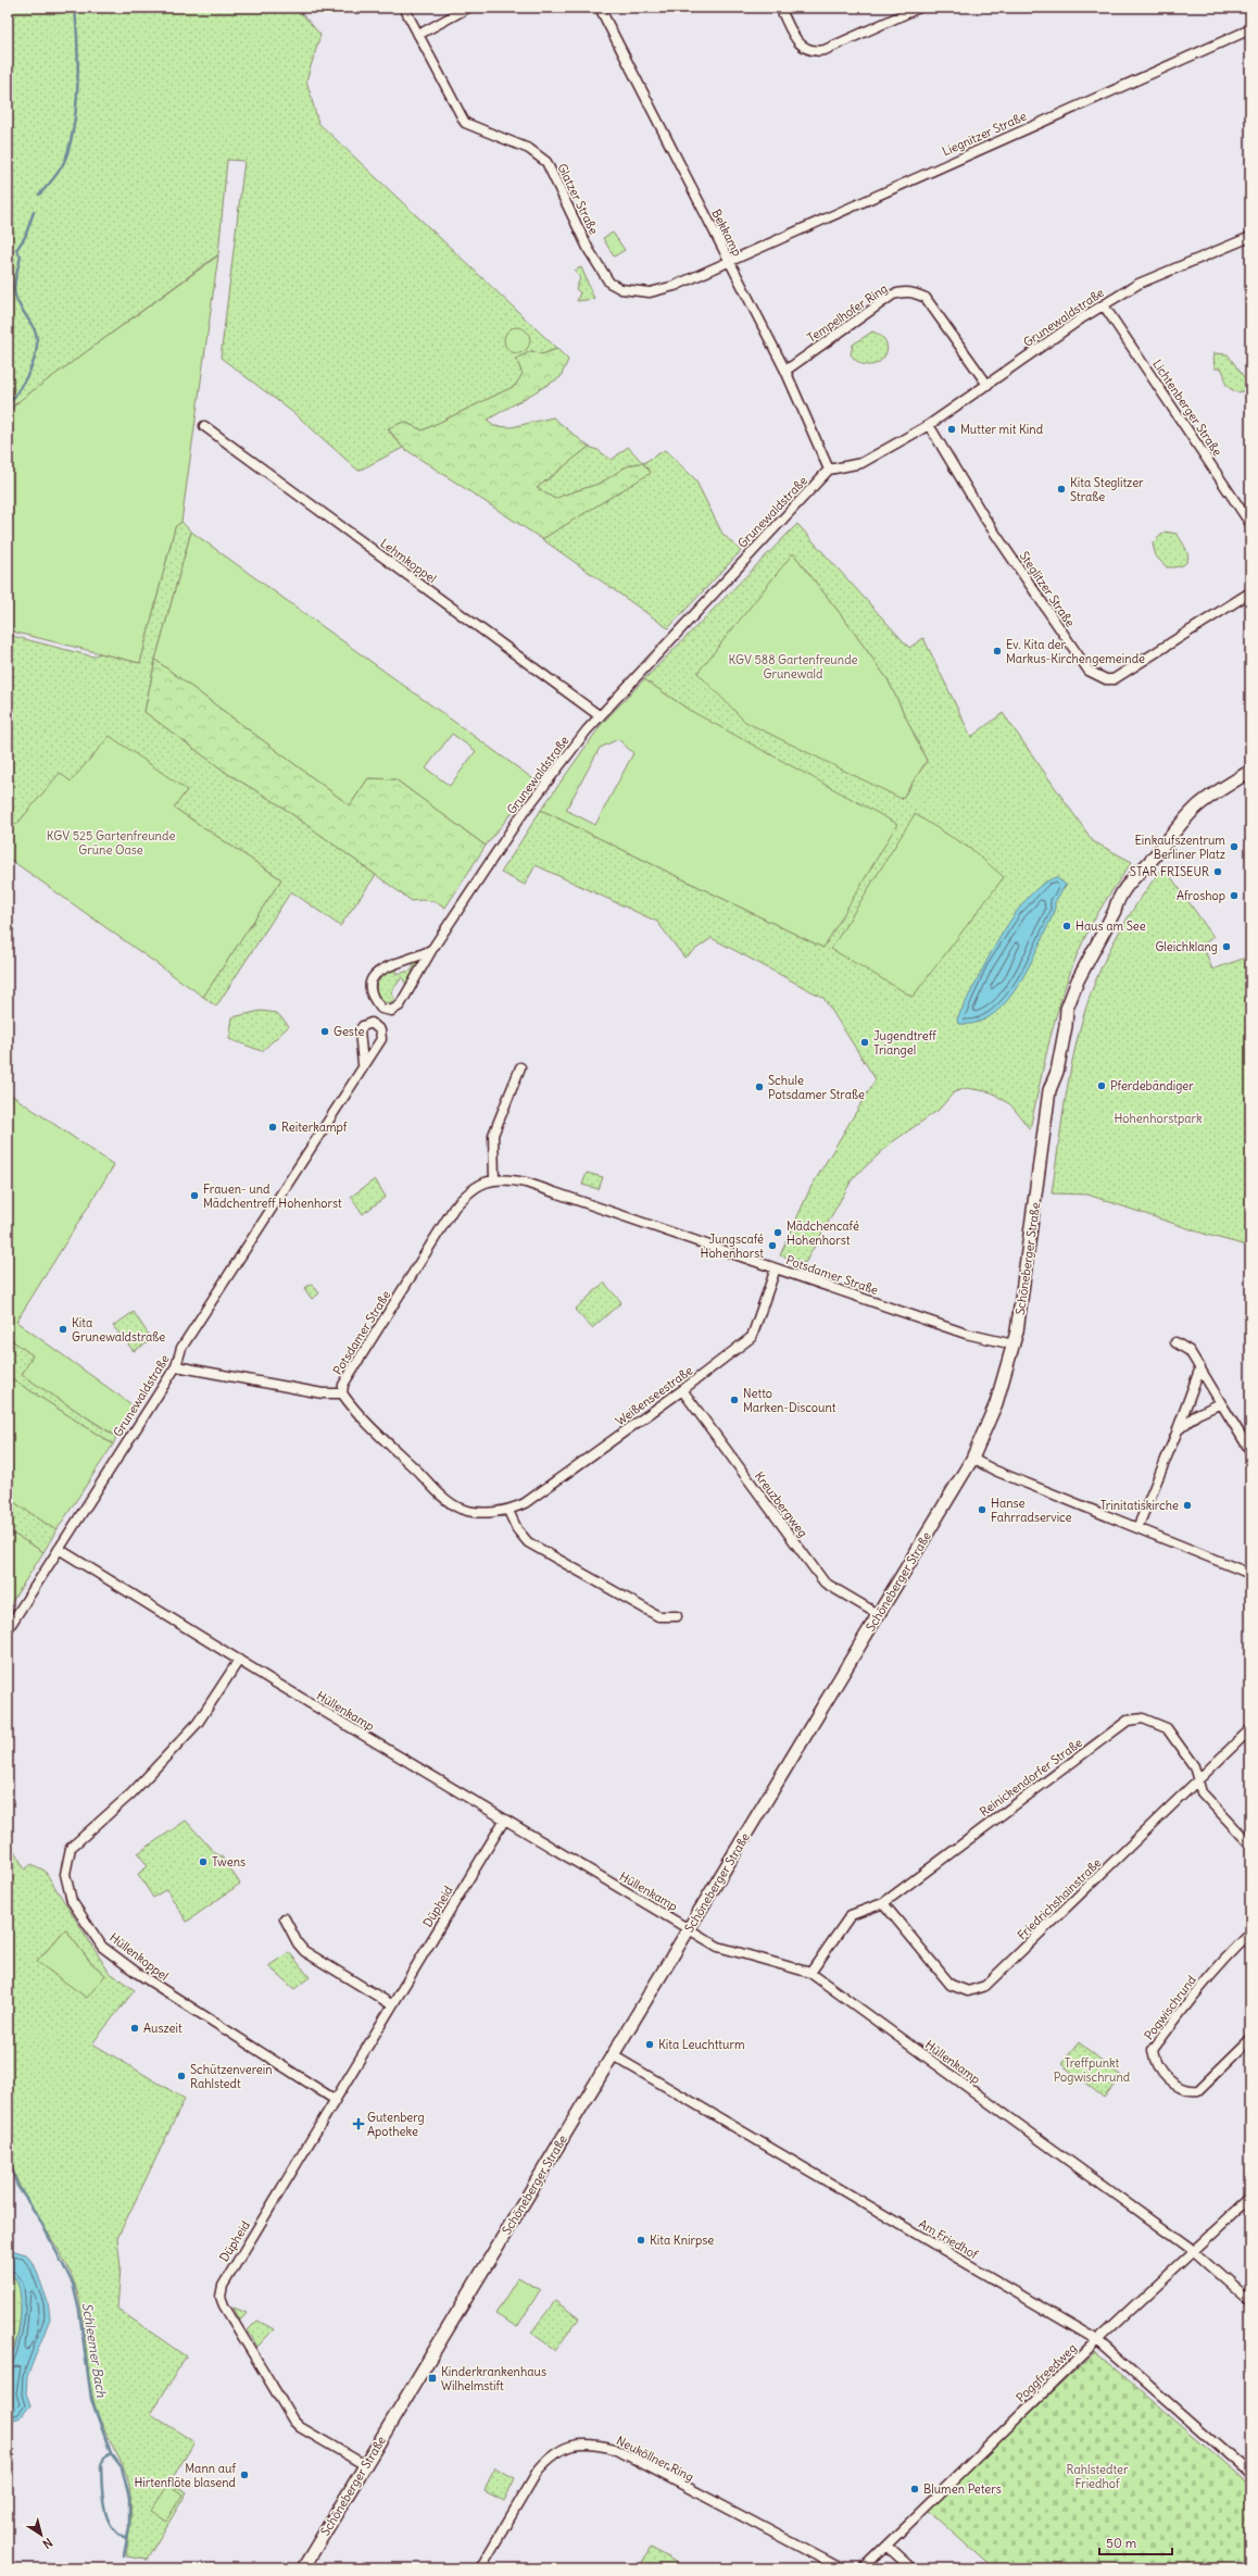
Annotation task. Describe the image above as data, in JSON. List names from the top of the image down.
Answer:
{
  "streets": {
    "street": [
      "Liegnitzer Straße",
      "Glatzer Straße",
      "Bekkamp",
      "Tempelhofer Ring",
      "Grunewaldstraße",
      "Lichtenberger Straße",
      "Lehmkoppel",
      "Steglitzer Straße",
      "Schöneberger Straße",
      "Potsdamer Straße",
      "Weißenseestraße",
      "Kreuzbergweg",
      "Hüllenkamp",
      "Reinickendorfer Straße",
      "Friedrichshainstraße",
      "Düpheid",
      "Hüllenkoppel",
      "Pogwischrund",
      "Am Friedhof",
      "Poggfreedweg",
      "Neuköllner Ring"
    ]
  },
  "crossings": [
    ["Liegnitzer Straße", "Glatzer Straße"],
    ["Liegnitzer Straße", "Bekkamp"],
    ["Glatzer Straße", "Bekkamp"],
    ["Bekkamp", "Tempelhofer Ring"],
    ["Bekkamp", "Grunewaldstraße"],
    ["Tempelhofer Ring", "Grunewaldstraße"],
    ["Grunewaldstraße", "Lichtenberger Straße"],
    ["Grunewaldstraße", "Lehmkoppel"],
    ["Grunewaldstraße", "Steglitzer Straße"],
    ["Grunewaldstraße", "Potsdamer Straße"],
    ["Grunewaldstraße", "Hüllenkamp"],
    ["Schöneberger Straße", "Potsdamer Straße"],
    ["Schöneberger Straße", "Kreuzbergweg"],
    ["Schöneberger Straße", "Hüllenkamp"],
    ["Schöneberger Straße", "Düpheid"],
    ["Schöneberger Straße", "Am Friedhof"],
    ["Potsdamer Straße", "Weißenseestraße"],
    ["Weißenseestraße", "Kreuzbergweg"],
    ["Hüllenkamp", "Reinickendorfer Straße"],
    ["Hüllenkamp", "Düpheid"],
    ["Hüllenkamp", "Hüllenkoppel"],
    ["Hüllenkamp", "Poggfreedweg"],
    ["Reinickendorfer Straße", "Friedrichshainstraße"],
    ["Düpheid", "Hüllenkoppel"],
    ["Am Friedhof", "Poggfreedweg"]
  ],
  "water": ["Schleemer Bach"],
  "parks": [
    "KGV 588 Gartenfreunde Grunewald",
    "KGV 525 Gartenfreunde Grüne Oase",
    "Hohenhorstpark",
    "Treffpunkt Pogwischrund",
    "Rahlstedter Friedhof"
  ],
  "places": {
    "other": [
      "Mutter mit Kind",
      "Kita Steglitzer Straße",
      "Ev. Kita der Markus-Kirchengemeinde",
      "Einkaufszentrum Berliner Platz",
      "STAR FRISEUR",
      "Afroshop",
      "Haus am See",
      "Gleichklang",
      "Geste",
      "Jugendtreff Triangel",
      "Pferdebändiger",
      "Schule Potsdamer Straße",
      "Reiterkampf",
      "Frauen- und Mädchentreff Hohenhorst",
      "Mädchencafé Hohenhorst",
      "Jungscafé Hohenhorst",
      "Kita Grunewaldstraße",
      "Netto Marken-Discount",
      "Trinitatiskirche",
      "Hanse Fahrradservice",
      "Twens",
      "Auszeit",
      "Kita Leuchtturm",
      "Schützenverein Rahlstedt",
      "Kita Knirpse",
      "Mann auf Hirtenflöte blasend",
      "Blumen Peters"
    ],
    "health": ["Gutenberg Apotheke"],
    "transit": ["Kinderkrankenhaus Wilhelmstift"]
  },
  "scale_bar": "50 m",
  "north": "bottom right"
}
